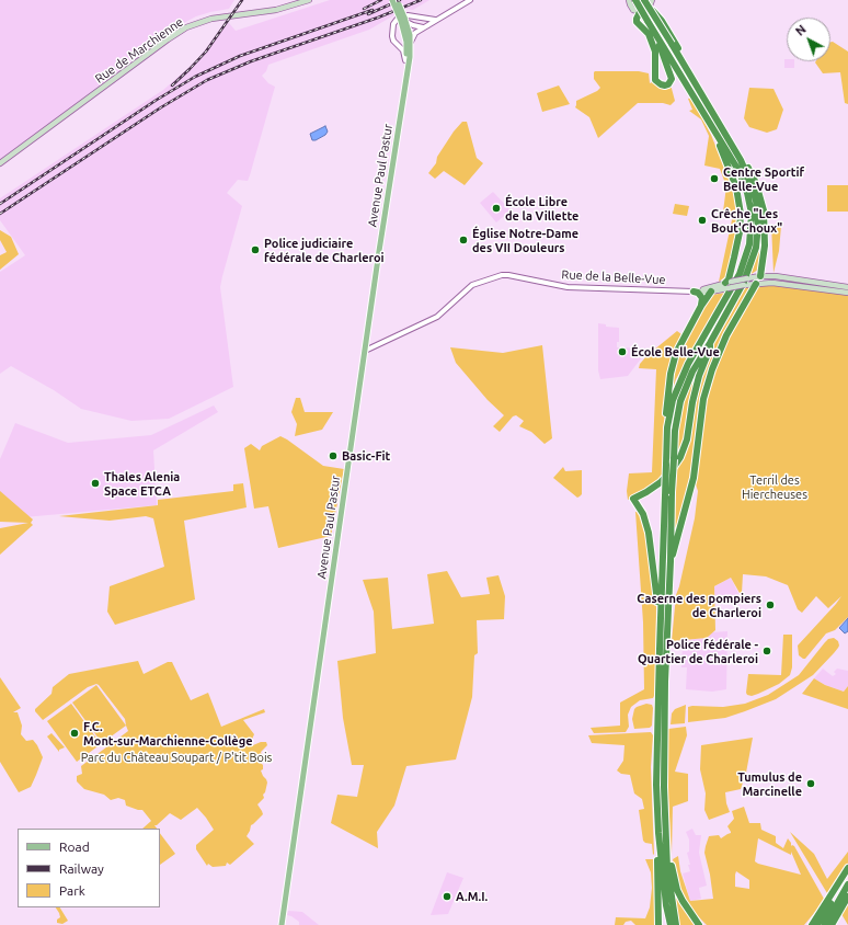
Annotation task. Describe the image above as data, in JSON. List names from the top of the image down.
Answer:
{
  "streets": {
    "main road": ["Rue de Marchienne", "Avenue Paul Pastur", "Rue de la Belle-Vue"]
  },
  "crossings": [
    ["Avenue Paul Pastur", "Rue de la Belle-Vue"]
  ],
  "parks": ["Terril des Hiercheuses", "Parc du Château Soupart / P'tit Bois"],
  "places": [
    "Centre Sportif Belle-Vue",
    "École Libre de la Villette",
    "Crêche \"Les Bout'Choux\"",
    "Église Notre-Dame des VII Douleurs",
    "Police judiciaire fédérale de Charleroi",
    "École Belle-Vue",
    "Basic-Fit",
    "Thales Alenia Space ETCA",
    "Caserne des pompiers de Charleroi",
    "Police fédérale - Quartier de Charleroi",
    "F.C. Mont-sur-Marchienne-Collège",
    "Tumulus de Marcinelle",
    "A.M.I."
  ],
  "legend": ["Road", "Railway", "Park"],
  "north": "top left"
}
